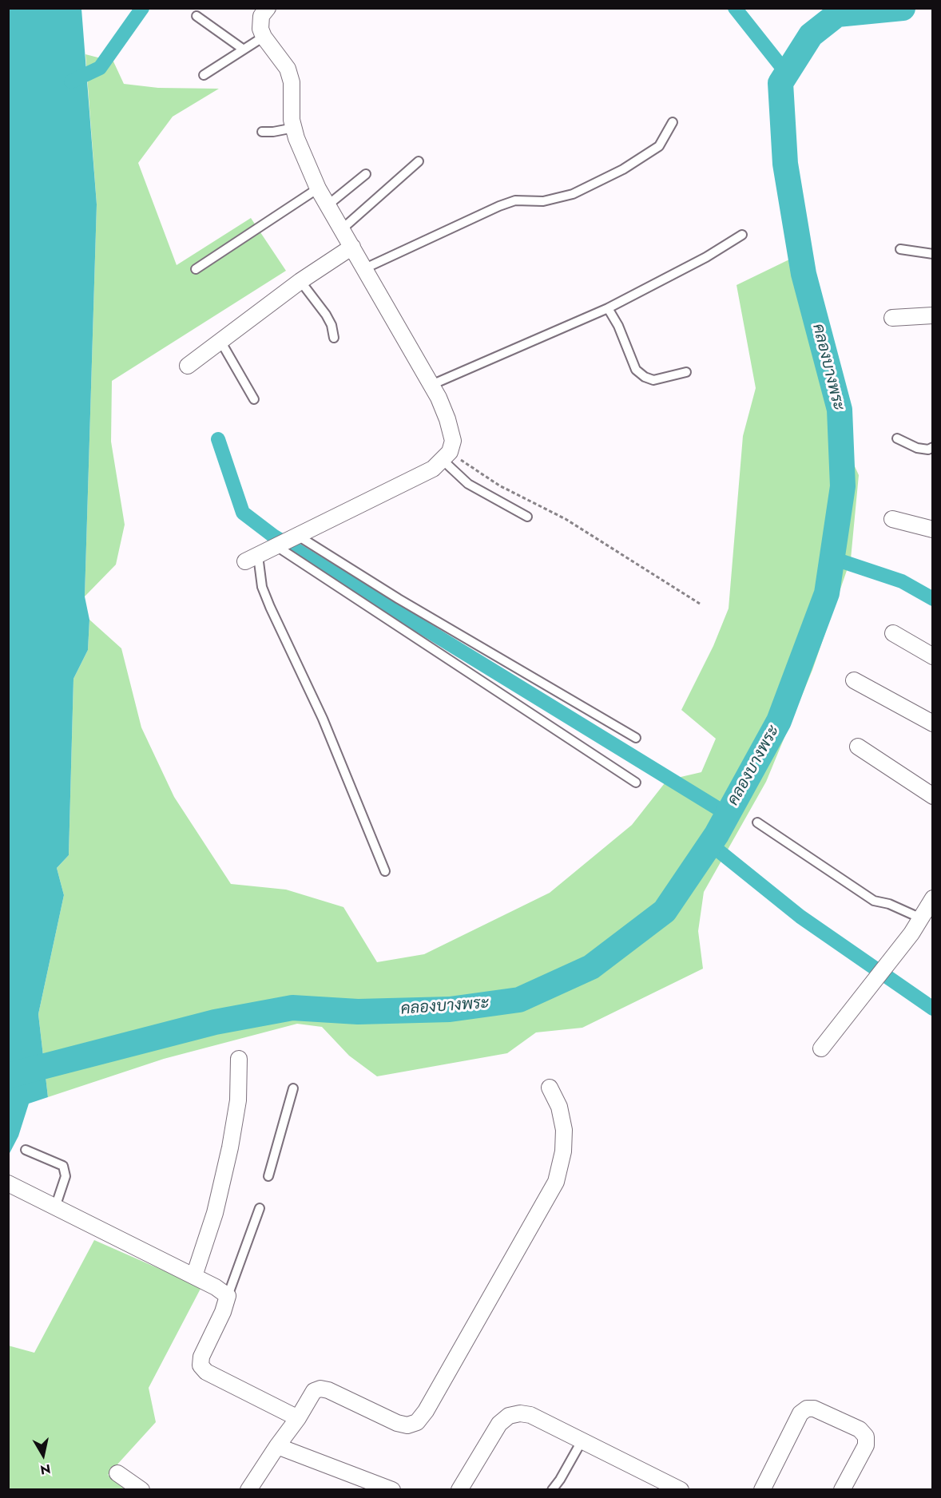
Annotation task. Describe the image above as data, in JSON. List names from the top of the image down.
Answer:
{
  "water": ["คลองบางพระ"],
  "north": "bottom"
}
